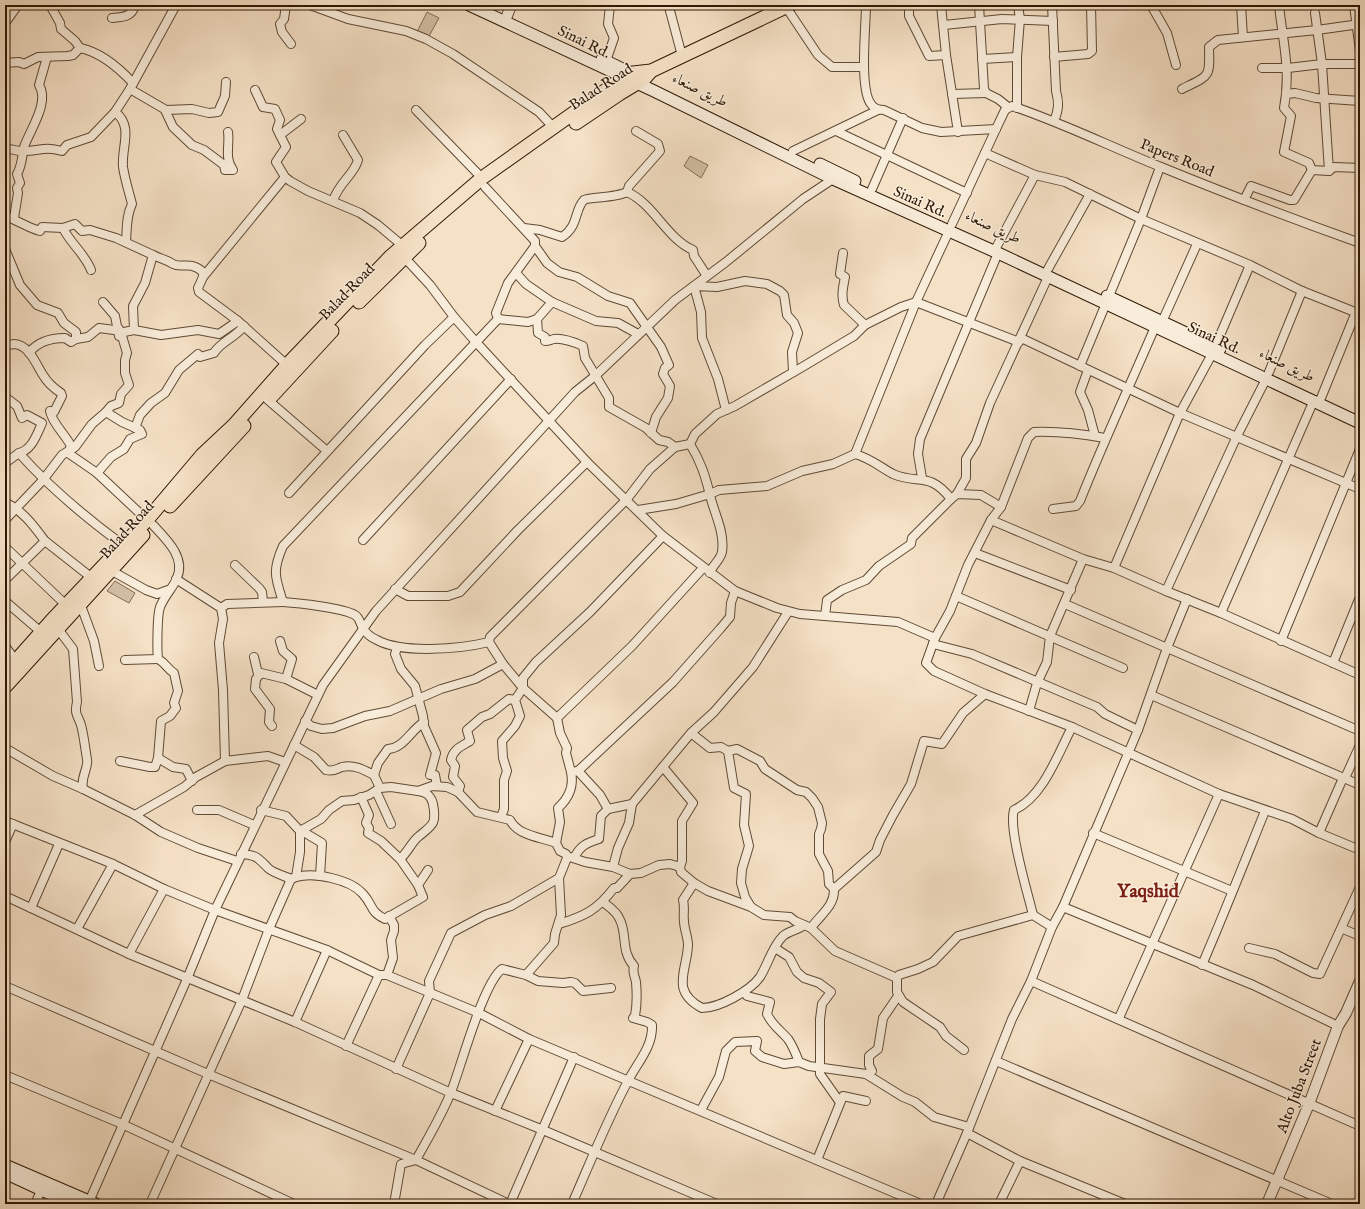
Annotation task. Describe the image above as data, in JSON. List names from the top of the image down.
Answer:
{
  "streets": {
    "highway": ["Balad Road"],
    "main road": ["Sinai Rd.", "طريق صنعاء"],
    "street": ["Papers Road", "Alto Juba Street"]
  },
  "crossings": [
    ["Sinai Rd.", "Balad Road"],
    ["Sinai Rd.", "طريق صنعاء"],
    ["Balad Road", "طريق صنعاء"]
  ],
  "districts": ["Yaqshid"]
}
